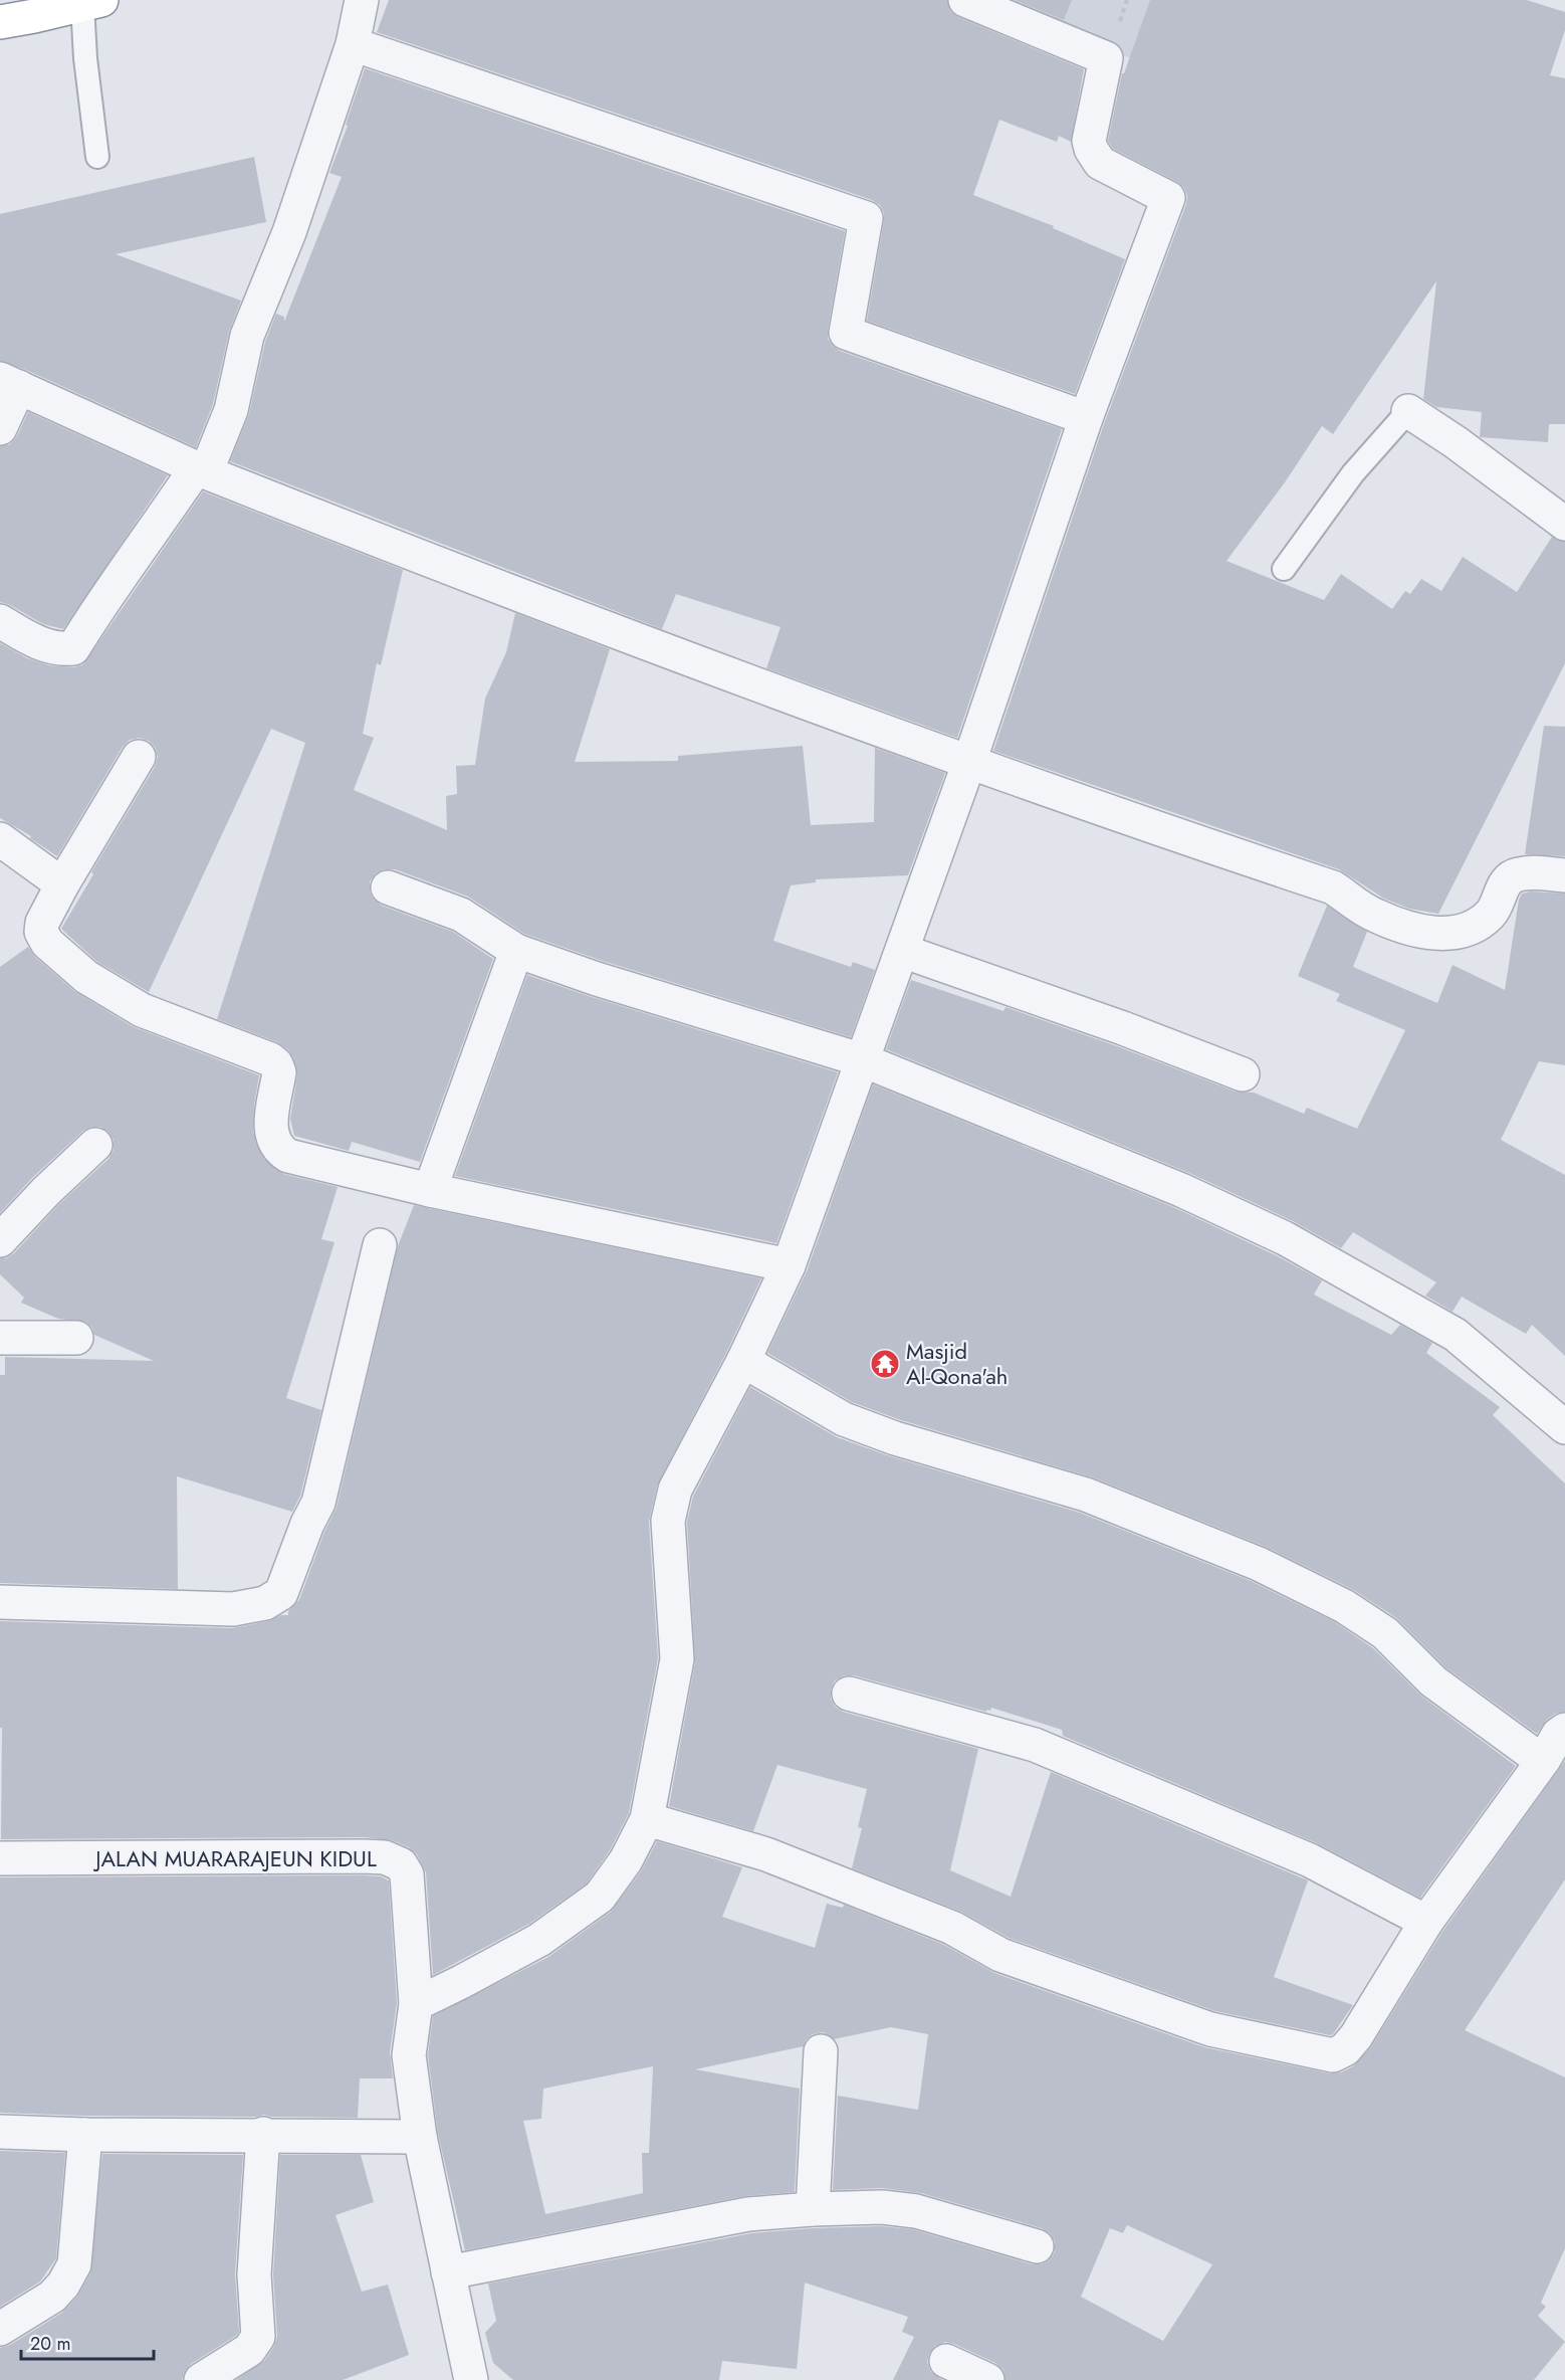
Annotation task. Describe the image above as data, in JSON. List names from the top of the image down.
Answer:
{
  "streets": {
    "street": ["JALAN MUARARAJEUN KIDUL"]
  },
  "places": {
    "temple": ["Masjid Al-Qona'ah"]
  },
  "scale_bar": "20 m"
}
